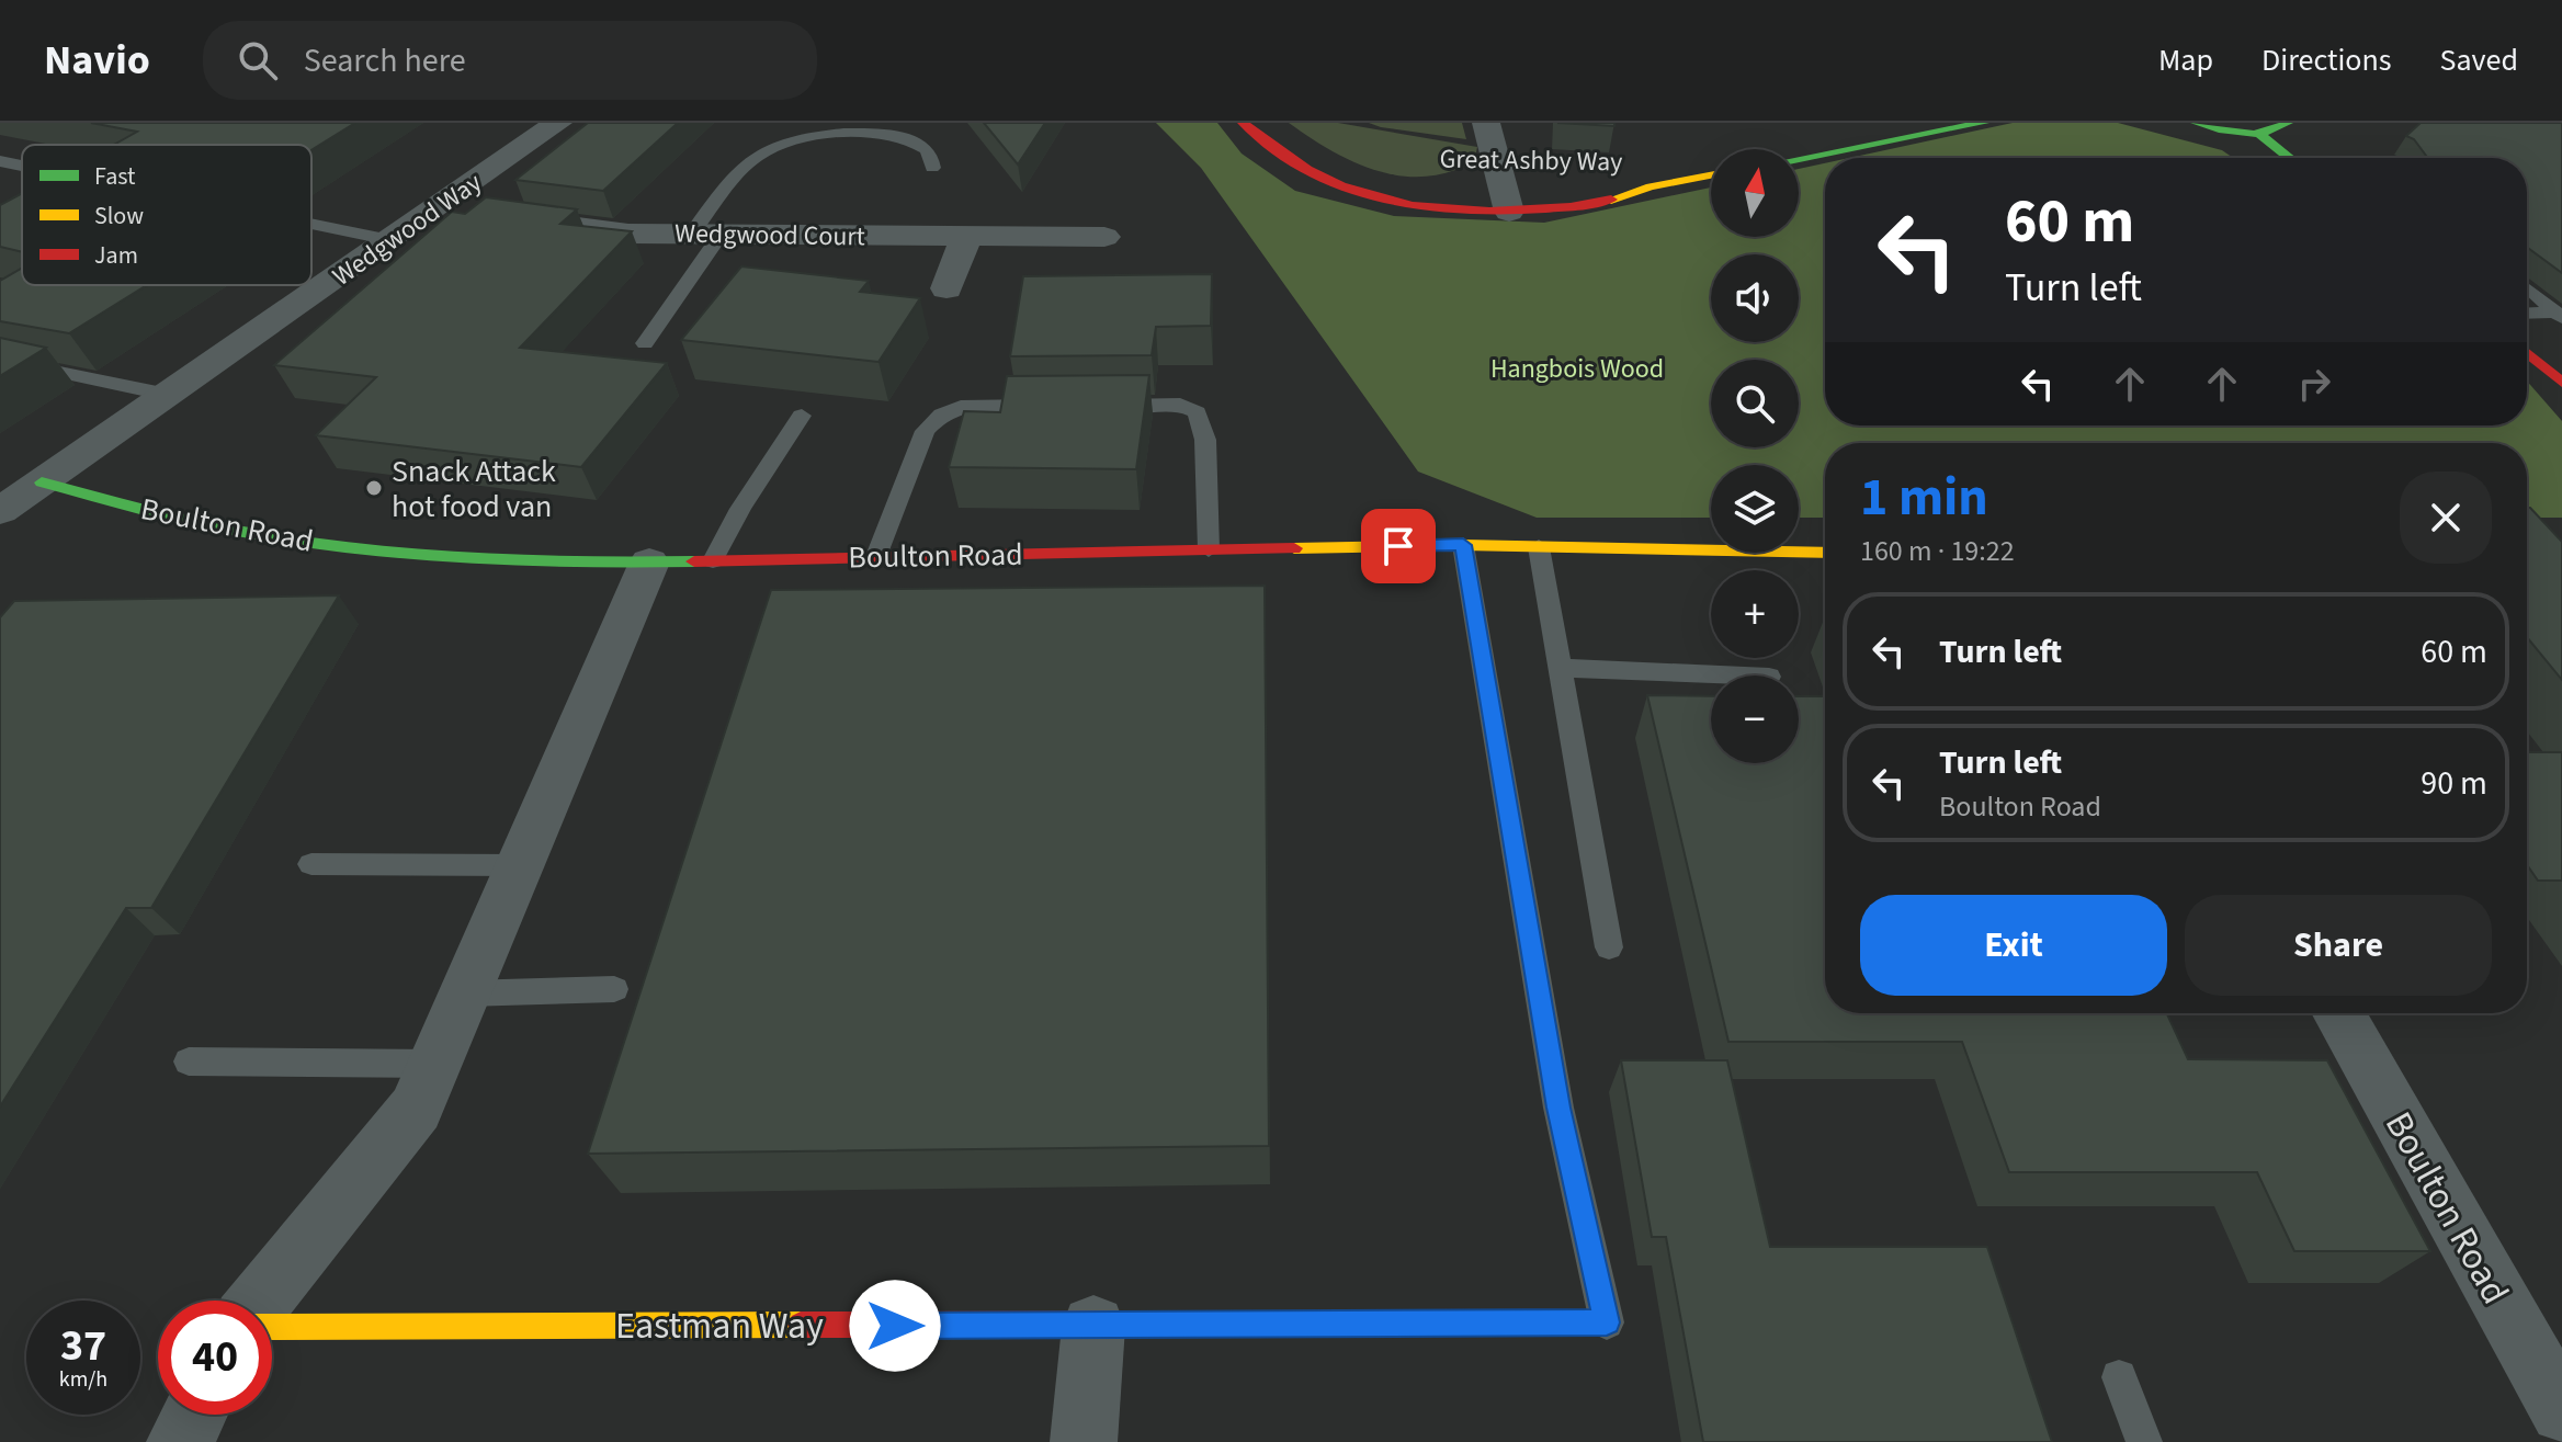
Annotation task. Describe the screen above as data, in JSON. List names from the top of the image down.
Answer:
{
  "streets": {
    "street": [
      "Great Ashby Way",
      "Wedgwood Way",
      "Wedgwood Court",
      "Boulton Road",
      "Eastman Way"
    ]
  },
  "crossings": [
    ["Wedgwood Way", "Boulton Road"]
  ],
  "parks": ["Hangbois Wood"],
  "places": ["Snack Attack hot food van"],
  "legend": ["Fast", "Slow", "Jam"],
  "north": "top",
  "page": {
    "header": "Navio",
    "search": "Search here",
    "nav": ["Map", "Directions", "Saved"],
    "map_buttons": ["+", "−"],
    "turn": ["60 m", "Turn left"],
    "heading": ["1 min", "160 m · 19:22"],
    "list": [
      {
        "name": "Turn left",
        "value": "60 m"
      },
      {
        "name": "Turn left",
        "note": "Boulton Road",
        "value": "90 m"
      }
    ],
    "buttons": ["Exit", "Share"],
    "speed": "37 km/h",
    "limit": "40"
  }
}
